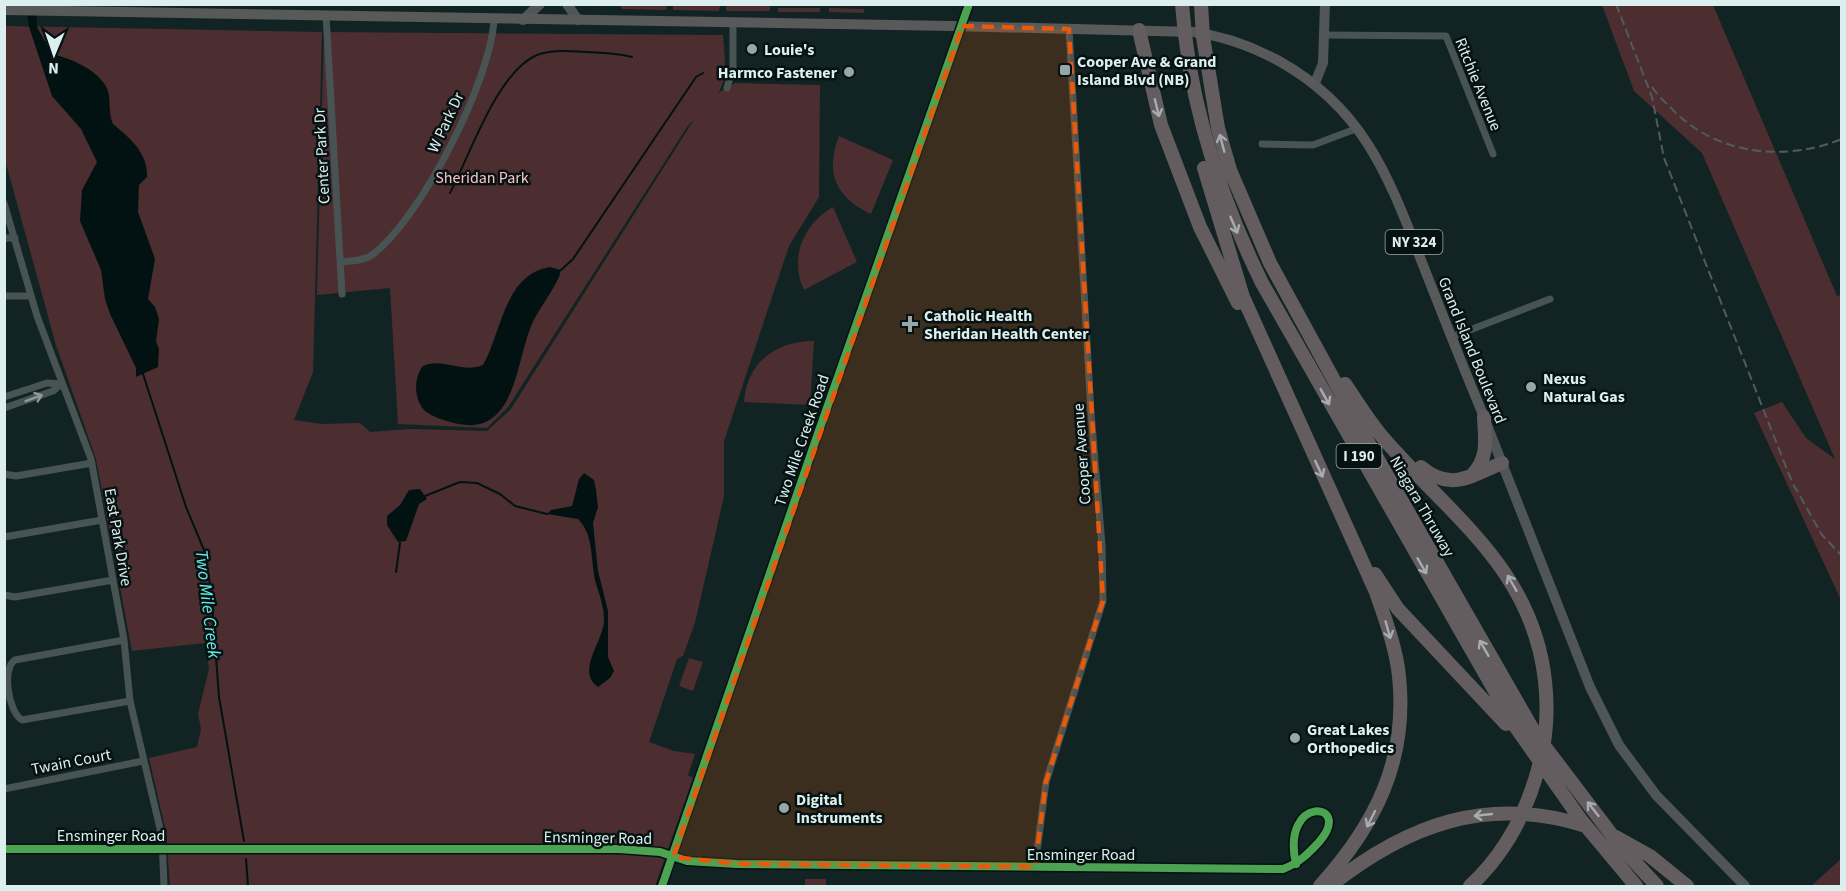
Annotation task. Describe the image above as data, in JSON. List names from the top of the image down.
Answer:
{
  "streets": {
    "highway": ["I 190", "Niagara Thruway"],
    "main road": ["NY 324", "Grand Island Boulevard"],
    "street": [
      "Ritchie Avenue",
      "W Park Dr",
      "Center Park Dr",
      "Two Mile Creek Road",
      "Cooper Avenue",
      "East Park Drive",
      "Twain Court",
      "Ensminger Road"
    ]
  },
  "crossings": [
    ["W Park Dr", "Center Park Dr"],
    ["W Park Dr", "NY 324"],
    ["Center Park Dr", "NY 324"],
    ["NY 324", "Grand Island Boulevard"],
    ["Grand Island Boulevard", "Two Mile Creek Road"],
    ["Grand Island Boulevard", "Cooper Avenue"],
    ["Two Mile Creek Road", "Ensminger Road"],
    ["Cooper Avenue", "Ensminger Road"],
    ["East Park Drive", "Twain Court"],
    ["East Park Drive", "Ensminger Road"]
  ],
  "water": ["Two Mile Creek"],
  "parks": ["Sheridan Park"],
  "places": {
    "other": [
      "Louie's",
      "Harmco Fastener",
      "Nexus Natural Gas",
      "Great Lakes Orthopedics",
      "Digital Instruments"
    ],
    "transit": ["Cooper Ave & Grand Island Blvd (NB)"],
    "health": ["Catholic Health Sheridan Health Center"]
  },
  "north": "bottom"
}
